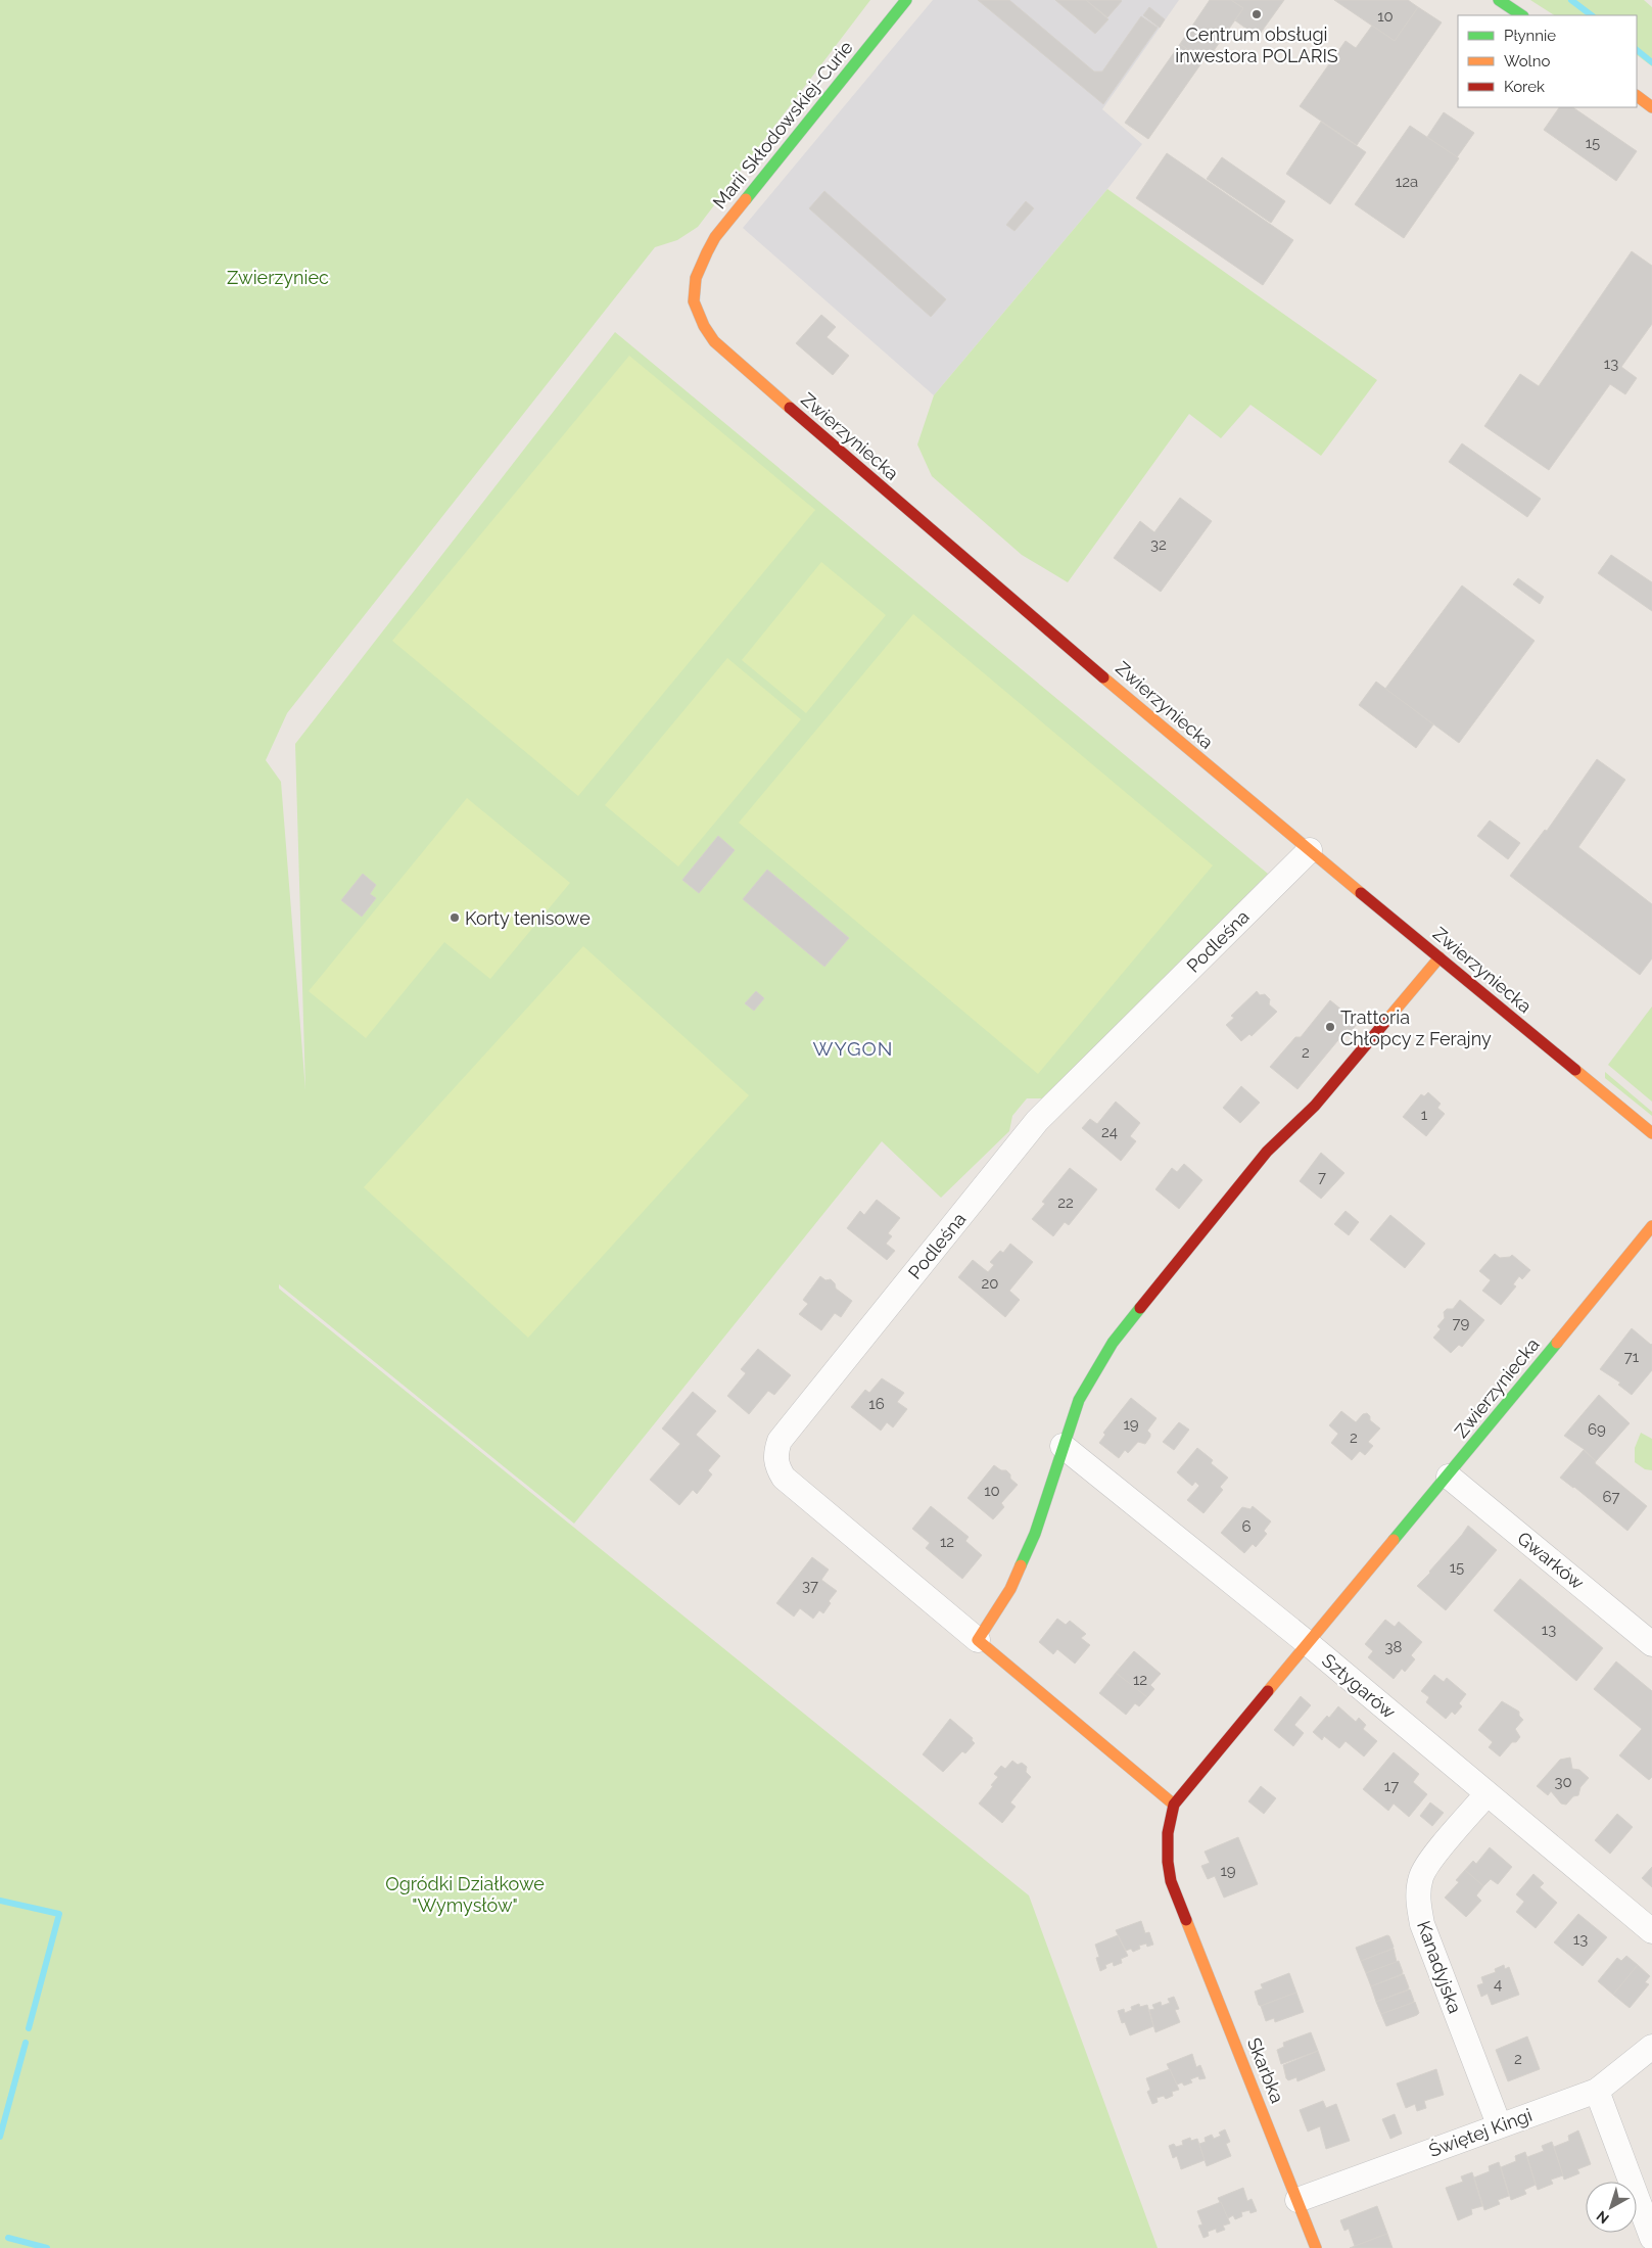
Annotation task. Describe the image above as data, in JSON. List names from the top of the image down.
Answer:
{
  "streets": {
    "street": [
      "Marii Skłodowskiej-Curie",
      "Zwierzyniecka",
      "Podleśna",
      "Gwarków",
      "Sztygarów",
      "Kanadyjska",
      "Skarbka",
      "Świętej Kingi"
    ]
  },
  "crossings": [
    ["Marii Skłodowskiej-Curie", "Zwierzyniecka"],
    ["Zwierzyniecka", "Podleśna"],
    ["Zwierzyniecka", "Gwarków"],
    ["Zwierzyniecka", "Sztygarów"],
    ["Zwierzyniecka", "Skarbka"],
    ["Sztygarów", "Kanadyjska"],
    ["Kanadyjska", "Świętej Kingi"],
    ["Skarbka", "Świętej Kingi"]
  ],
  "districts": ["WYGON"],
  "parks": ["Zwierzyniec", "Ogródki Działkowe \"Wymysłów\""],
  "places": ["Centrum obsługi inwestora POLARIS", "Korty tenisowe", "Trattoria Chłopcy z Ferajny"],
  "house_numbers": [
    "10",
    "15",
    "12a",
    "13",
    "32",
    "2",
    "1",
    "24",
    "7",
    "22",
    "20",
    "79",
    "71",
    "16",
    "19",
    "69",
    "2",
    "10",
    "67",
    "6",
    "12",
    "15",
    "37",
    "13",
    "38",
    "12",
    "30",
    "17",
    "19",
    "13",
    "4",
    "2"
  ],
  "legend": ["Płynnie", "Wolno", "Korek"],
  "north": "bottom left"
}
